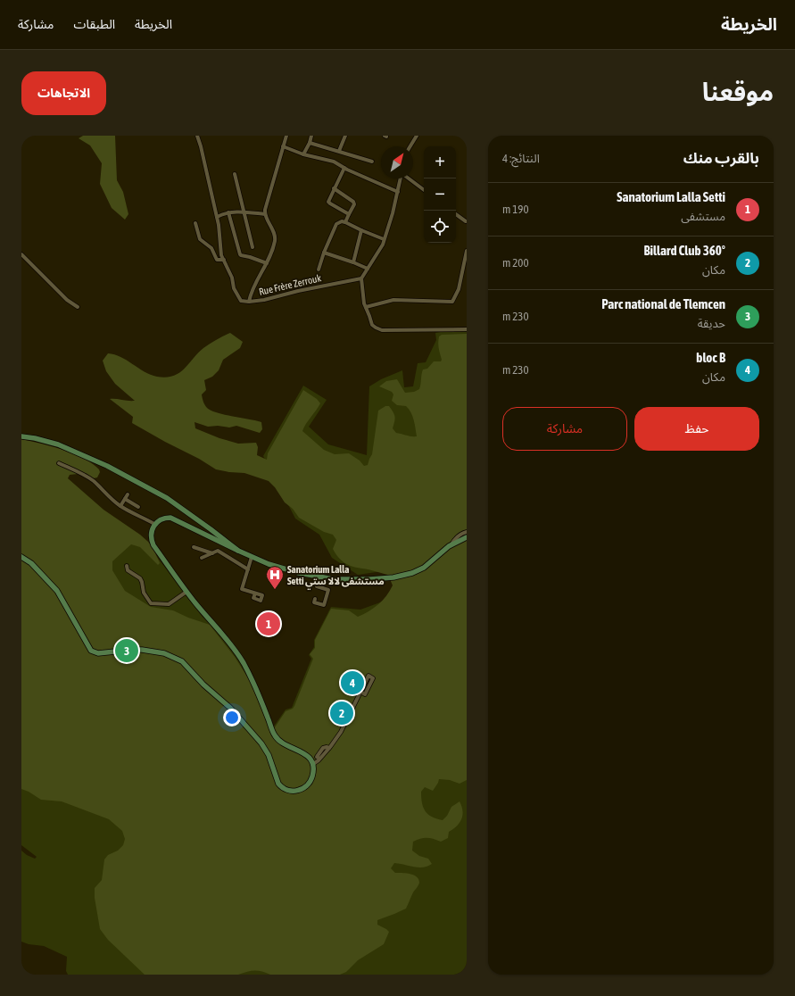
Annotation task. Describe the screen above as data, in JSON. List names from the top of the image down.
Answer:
{
  "streets": {
    "street": ["Rue Frère Zerrouk"]
  },
  "places": {
    "hospital": ["Sanatorium Lalla Setti مستشفى لالا ستي"]
  },
  "north": "top right",
  "page": {
    "header": "الخريطة",
    "nav": ["الخريطة", "الطبقات", "مشاركة"],
    "title": "موقعنا",
    "buttons": [
      "الاتجاهات",
      ["حفظ", "مشاركة"]
    ],
    "heading": ["بالقرب منك", "النتائج: 4"],
    "map_buttons": ["+", "−"],
    "list": [
      {
        "mark": "1",
        "name": "Sanatorium Lalla Setti",
        "note": "مستشفى",
        "value": "190 m"
      },
      {
        "mark": "2",
        "name": "Billard Club 360°",
        "note": "مكان",
        "value": "200 m"
      },
      {
        "mark": "3",
        "name": "Parc national de Tlemcen",
        "note": "حديقة",
        "value": "230 m"
      },
      {
        "mark": "4",
        "name": "bloc B",
        "note": "مكان",
        "value": "230 m"
      }
    ],
    "pins": [
      "1",
      "3",
      "4",
      "2"
    ]
  }
}
